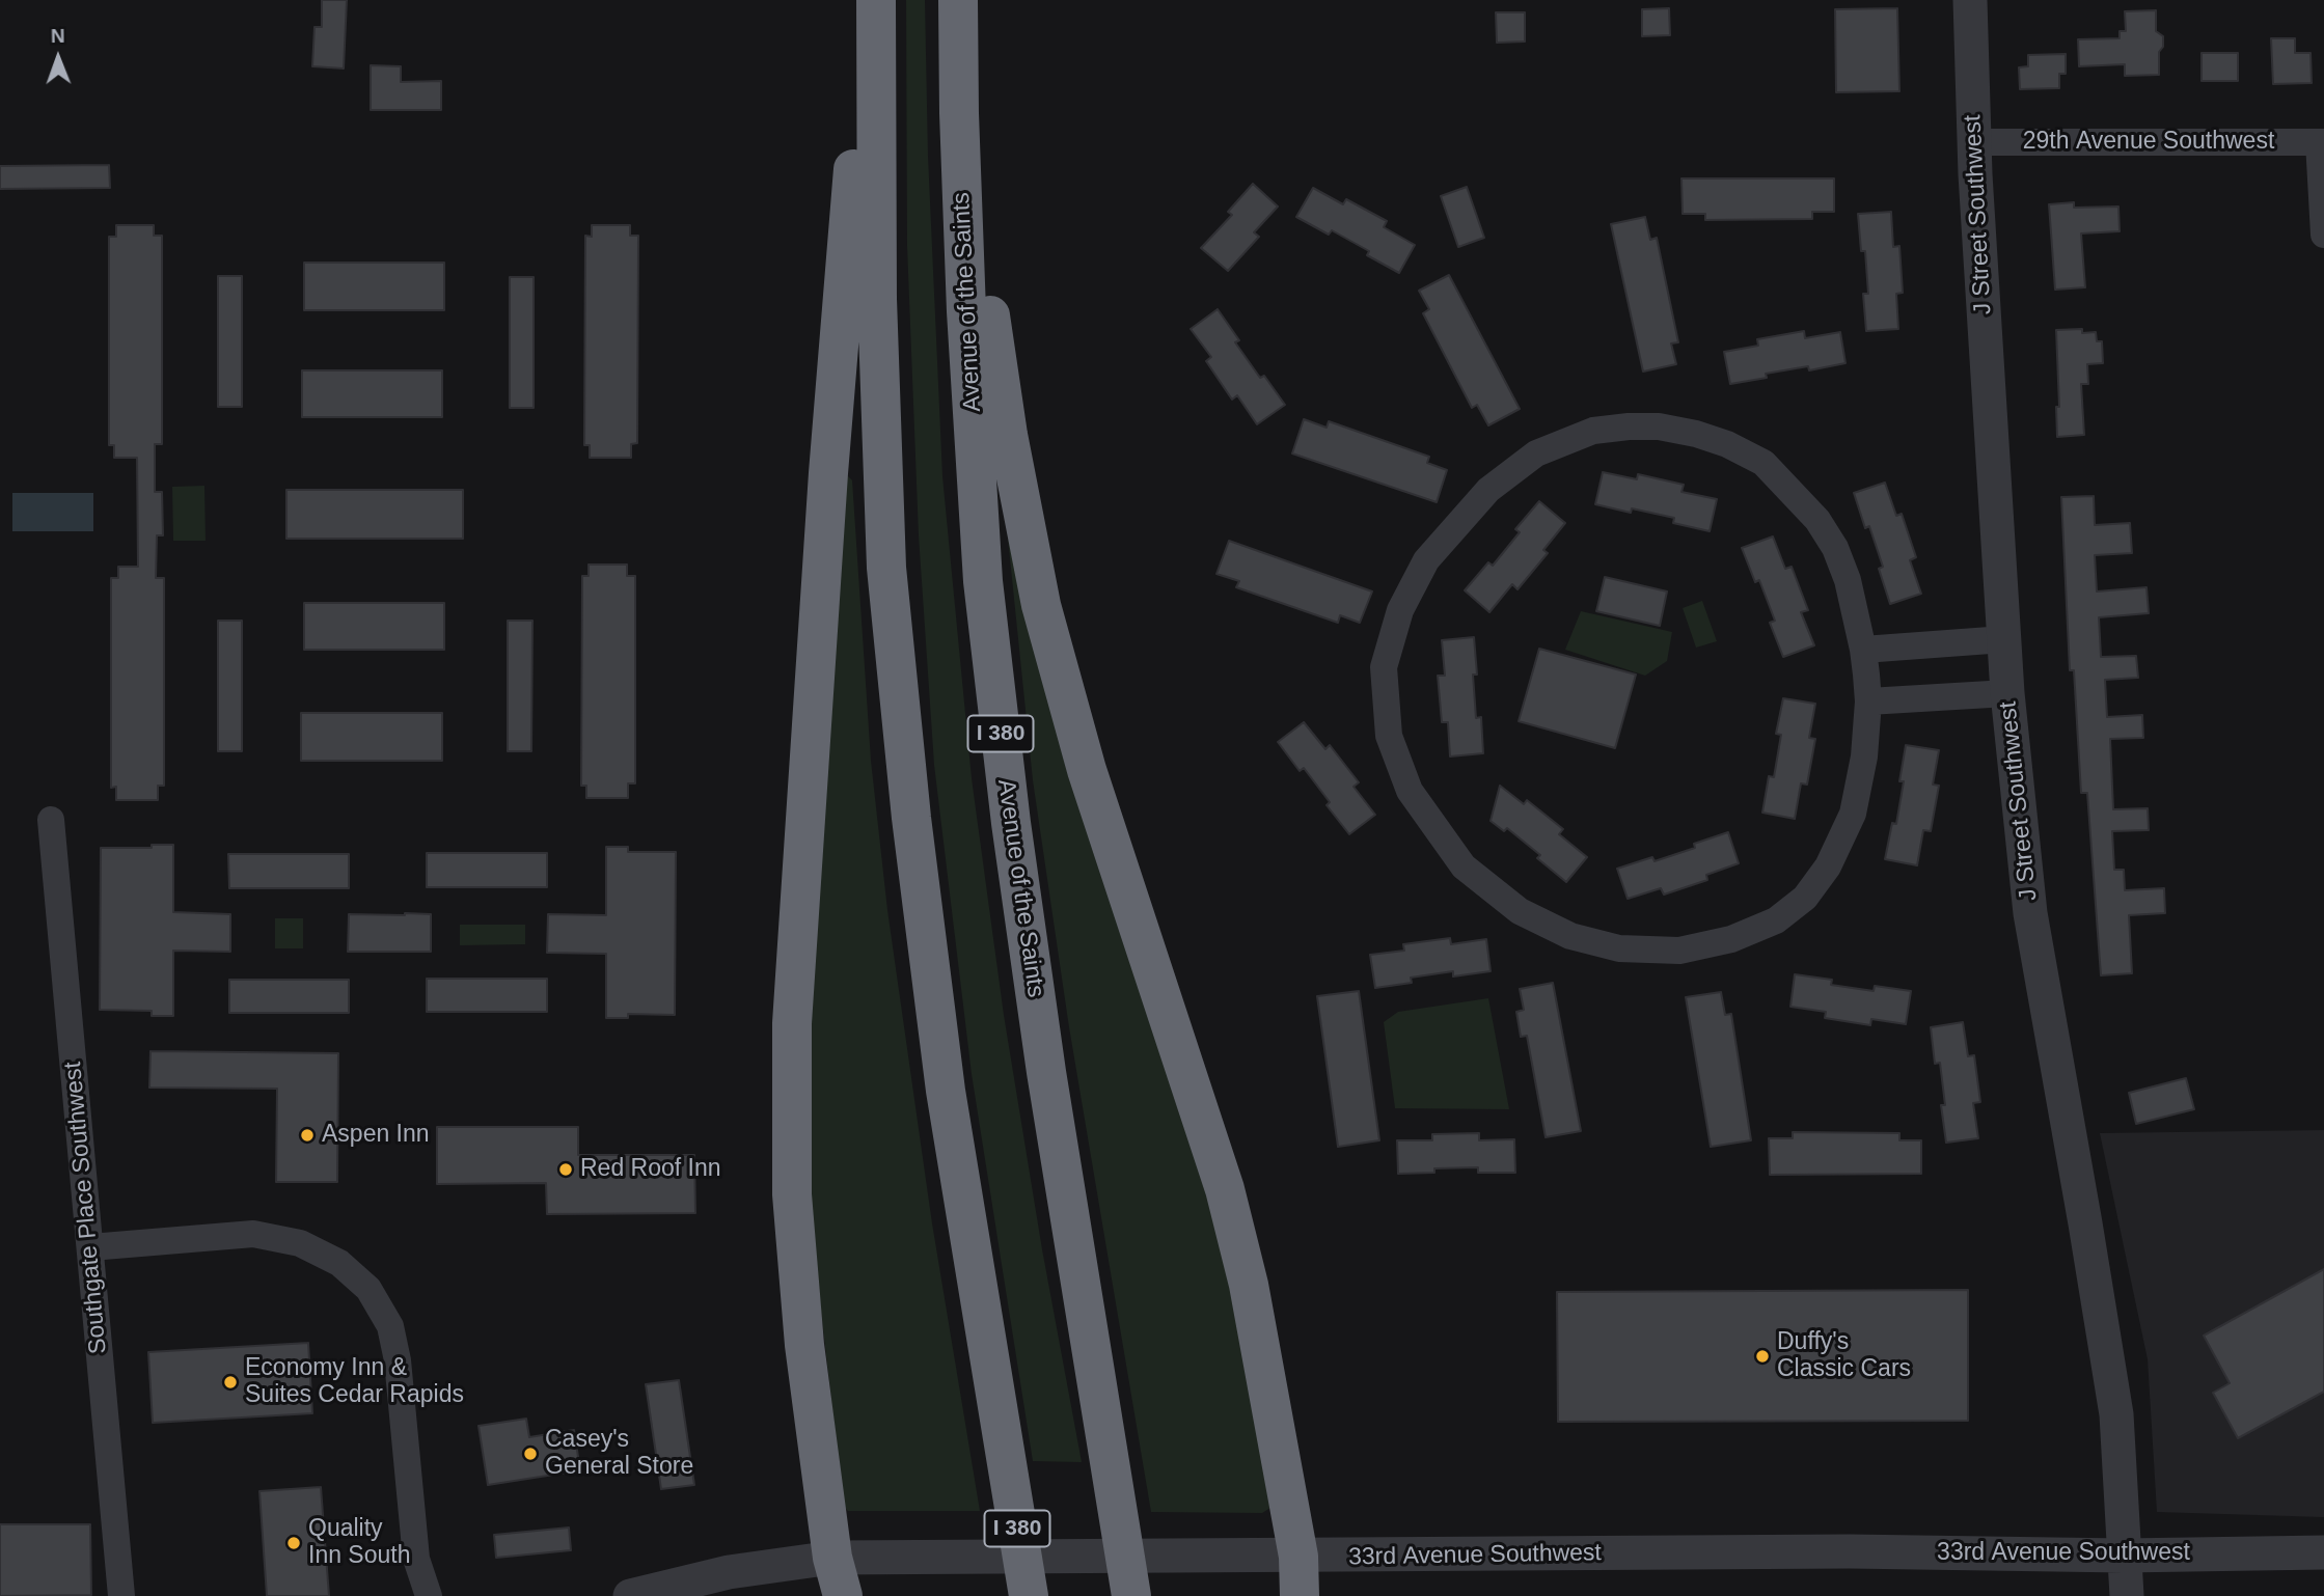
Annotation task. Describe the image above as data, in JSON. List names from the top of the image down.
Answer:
{
  "streets": {
    "highway": ["Avenue of the Saints", "I 380"],
    "street": [
      "29th Avenue Southwest",
      "J Street Southwest",
      "Southgate Place Southwest",
      "33rd Avenue Southwest"
    ]
  },
  "crossings": [
    ["29th Avenue Southwest", "J Street Southwest"],
    ["J Street Southwest", "33rd Avenue Southwest"]
  ],
  "places": [
    "Aspen Inn",
    "Red Roof Inn",
    "Duffy's Classic Cars",
    "Economy Inn & Suites Cedar Rapids",
    "Casey's General Store",
    "Quality Inn South"
  ],
  "north": "top"
}
